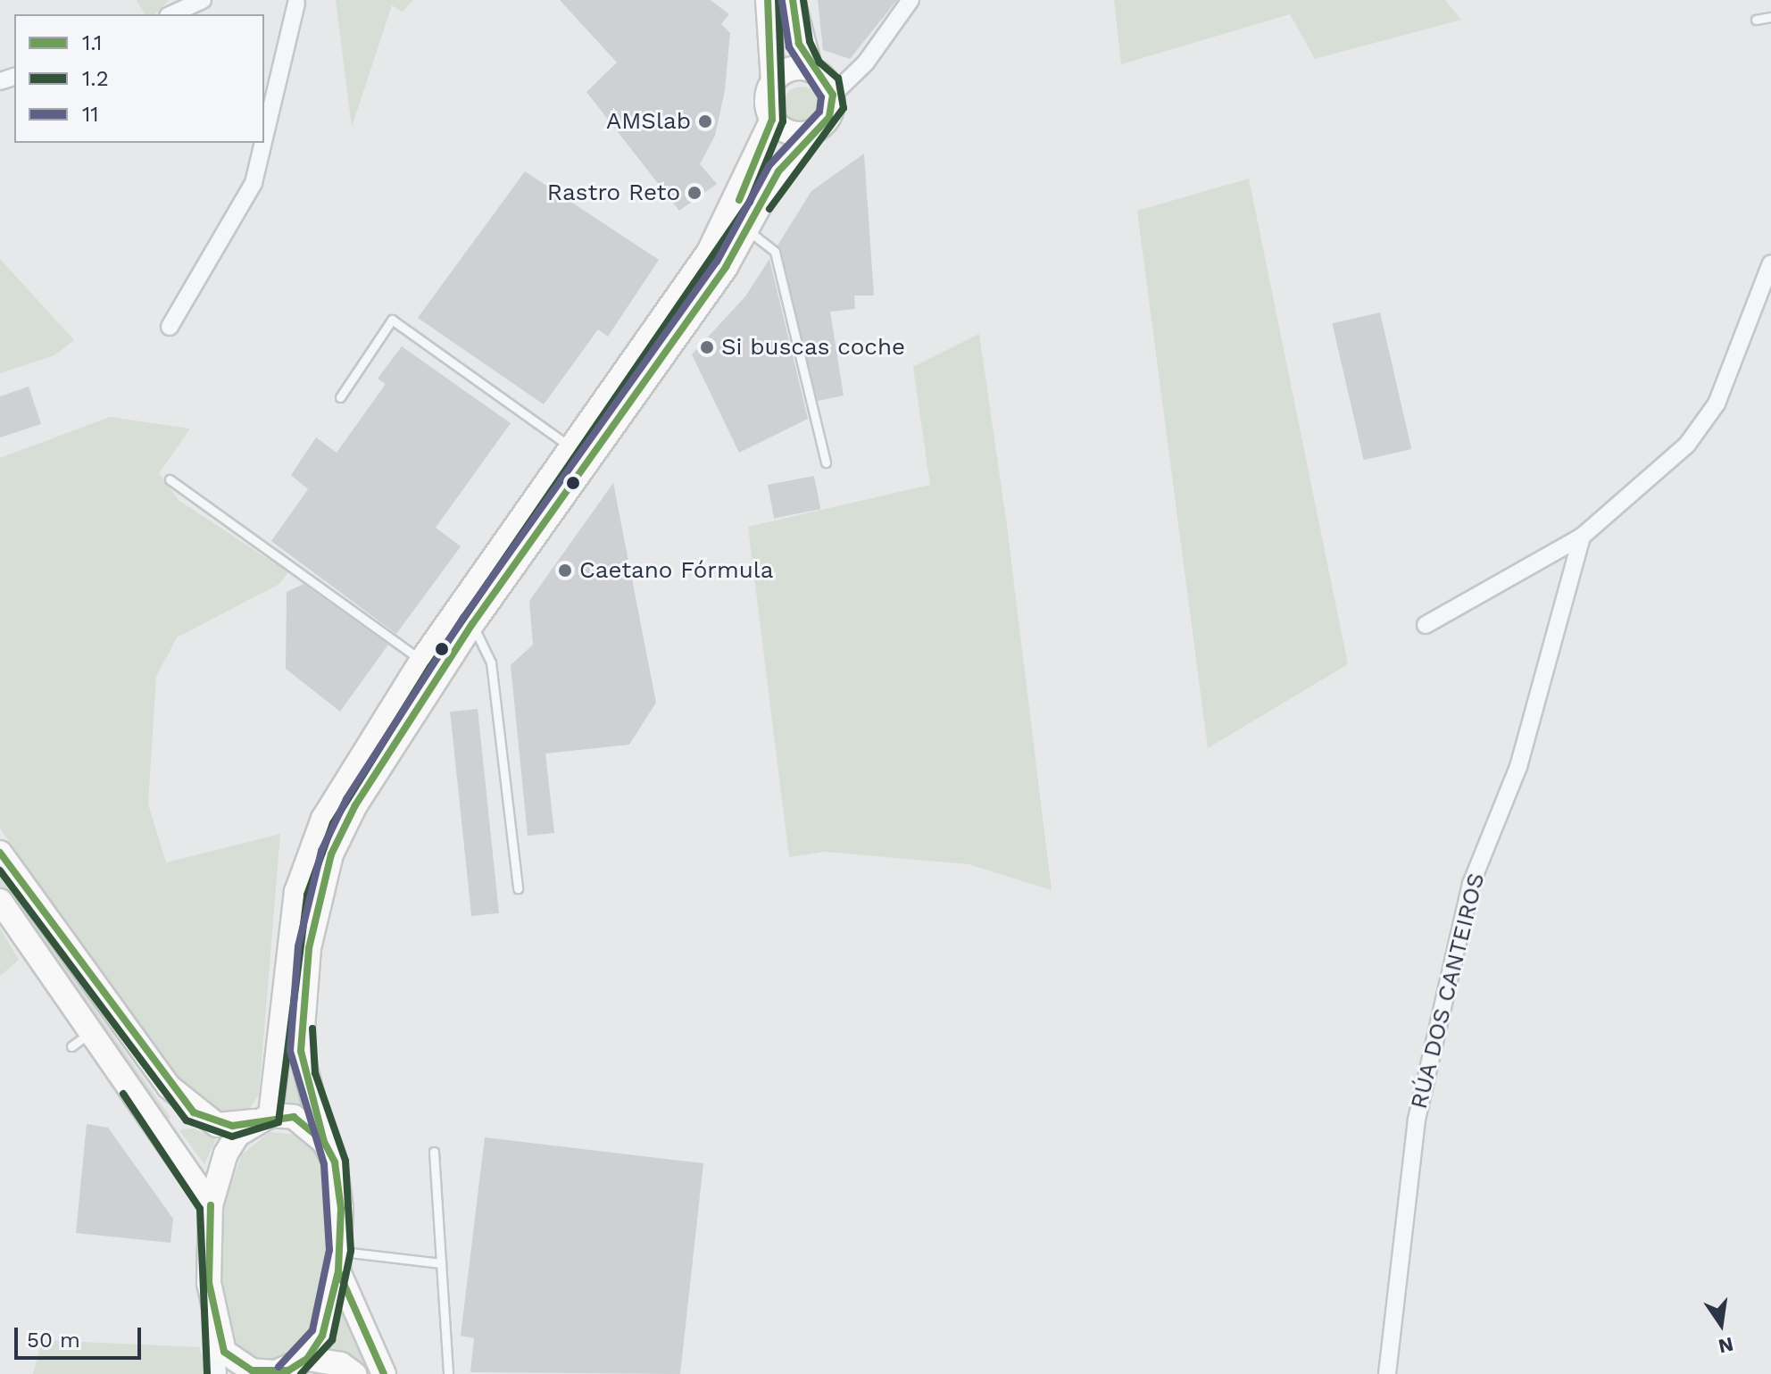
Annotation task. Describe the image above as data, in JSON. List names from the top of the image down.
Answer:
{
  "streets": {
    "street": ["RÚA DOS CANTEIROS"]
  },
  "places": [
    "AMSlab",
    "Rastro Reto",
    "Si buscas coche",
    "Caetano Fórmula"
  ],
  "lines": ["transit line 1.1", "transit line 1.2", "transit line 11"],
  "legend": ["1.1", "1.2", "11"],
  "scale_bar": "50 m",
  "north": "bottom"
}
